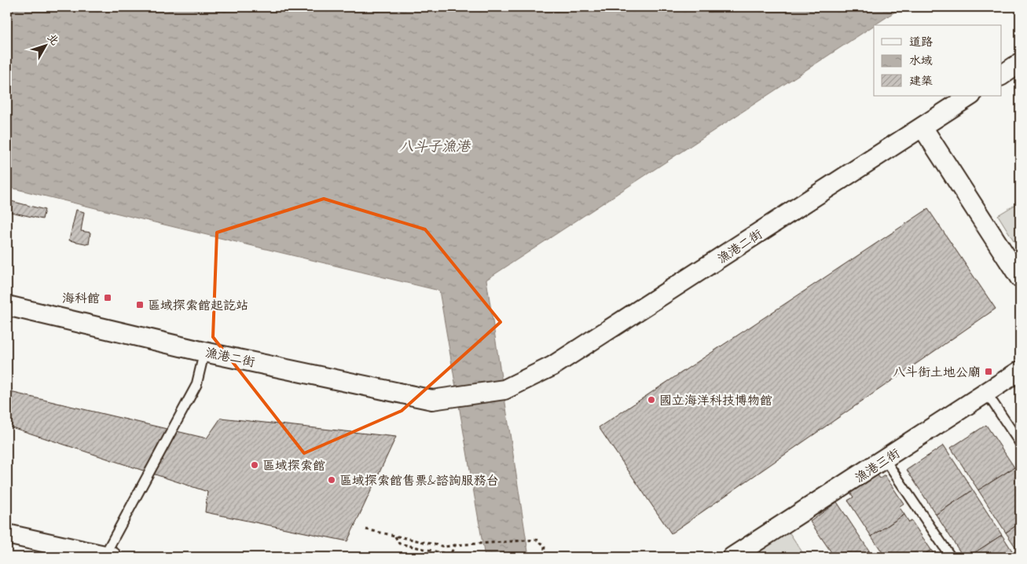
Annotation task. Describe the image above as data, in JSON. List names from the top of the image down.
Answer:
{
  "streets": {
    "street": ["漁港二街", "漁港三街"]
  },
  "water": ["八斗子漁港"],
  "places": {
    "transit": ["海科館", "區域探索館起訖站", "八斗街土地公廟"],
    "other": ["國立海洋科技博物館", "區域探索館", "區域探索館售票&諮詢服務台"]
  },
  "legend": ["道路", "水域", "建築"],
  "north": "top right"
}
